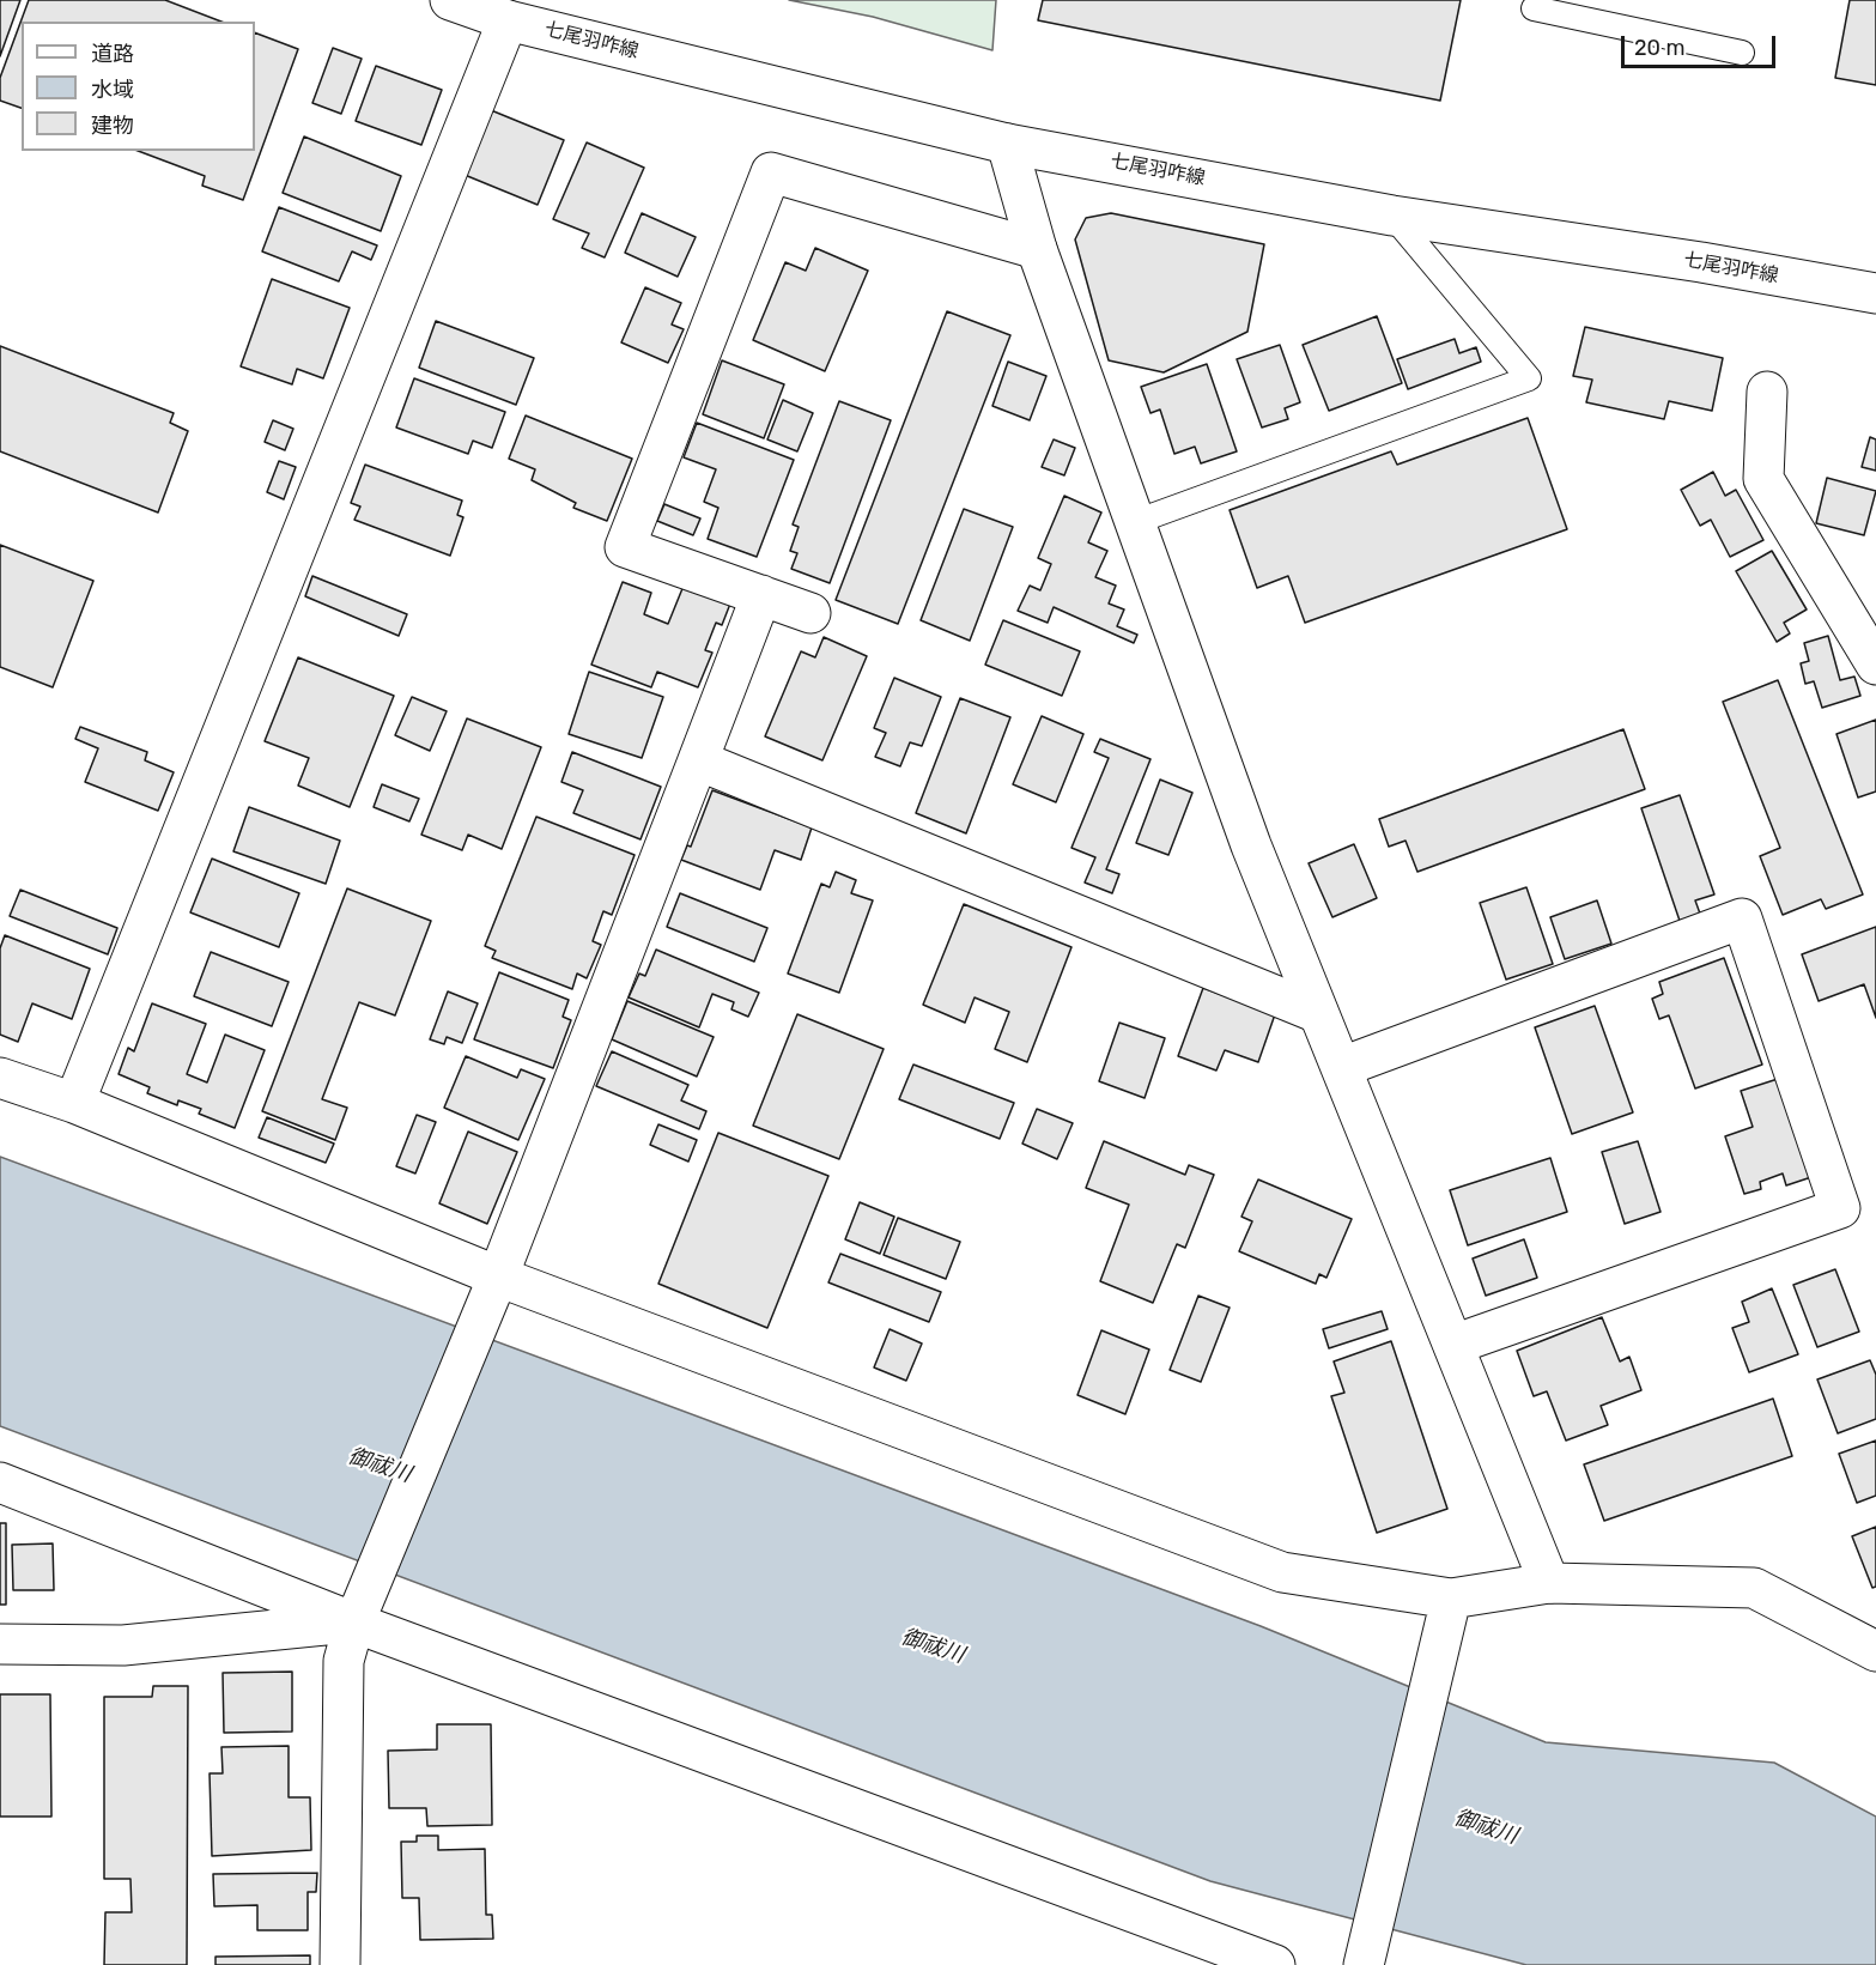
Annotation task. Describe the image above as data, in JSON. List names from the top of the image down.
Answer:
{
  "streets": {
    "street": ["七尾羽咋線"]
  },
  "water": ["御祓川"],
  "legend": ["道路", "水域", "建物"],
  "scale_bar": "20 m"
}
